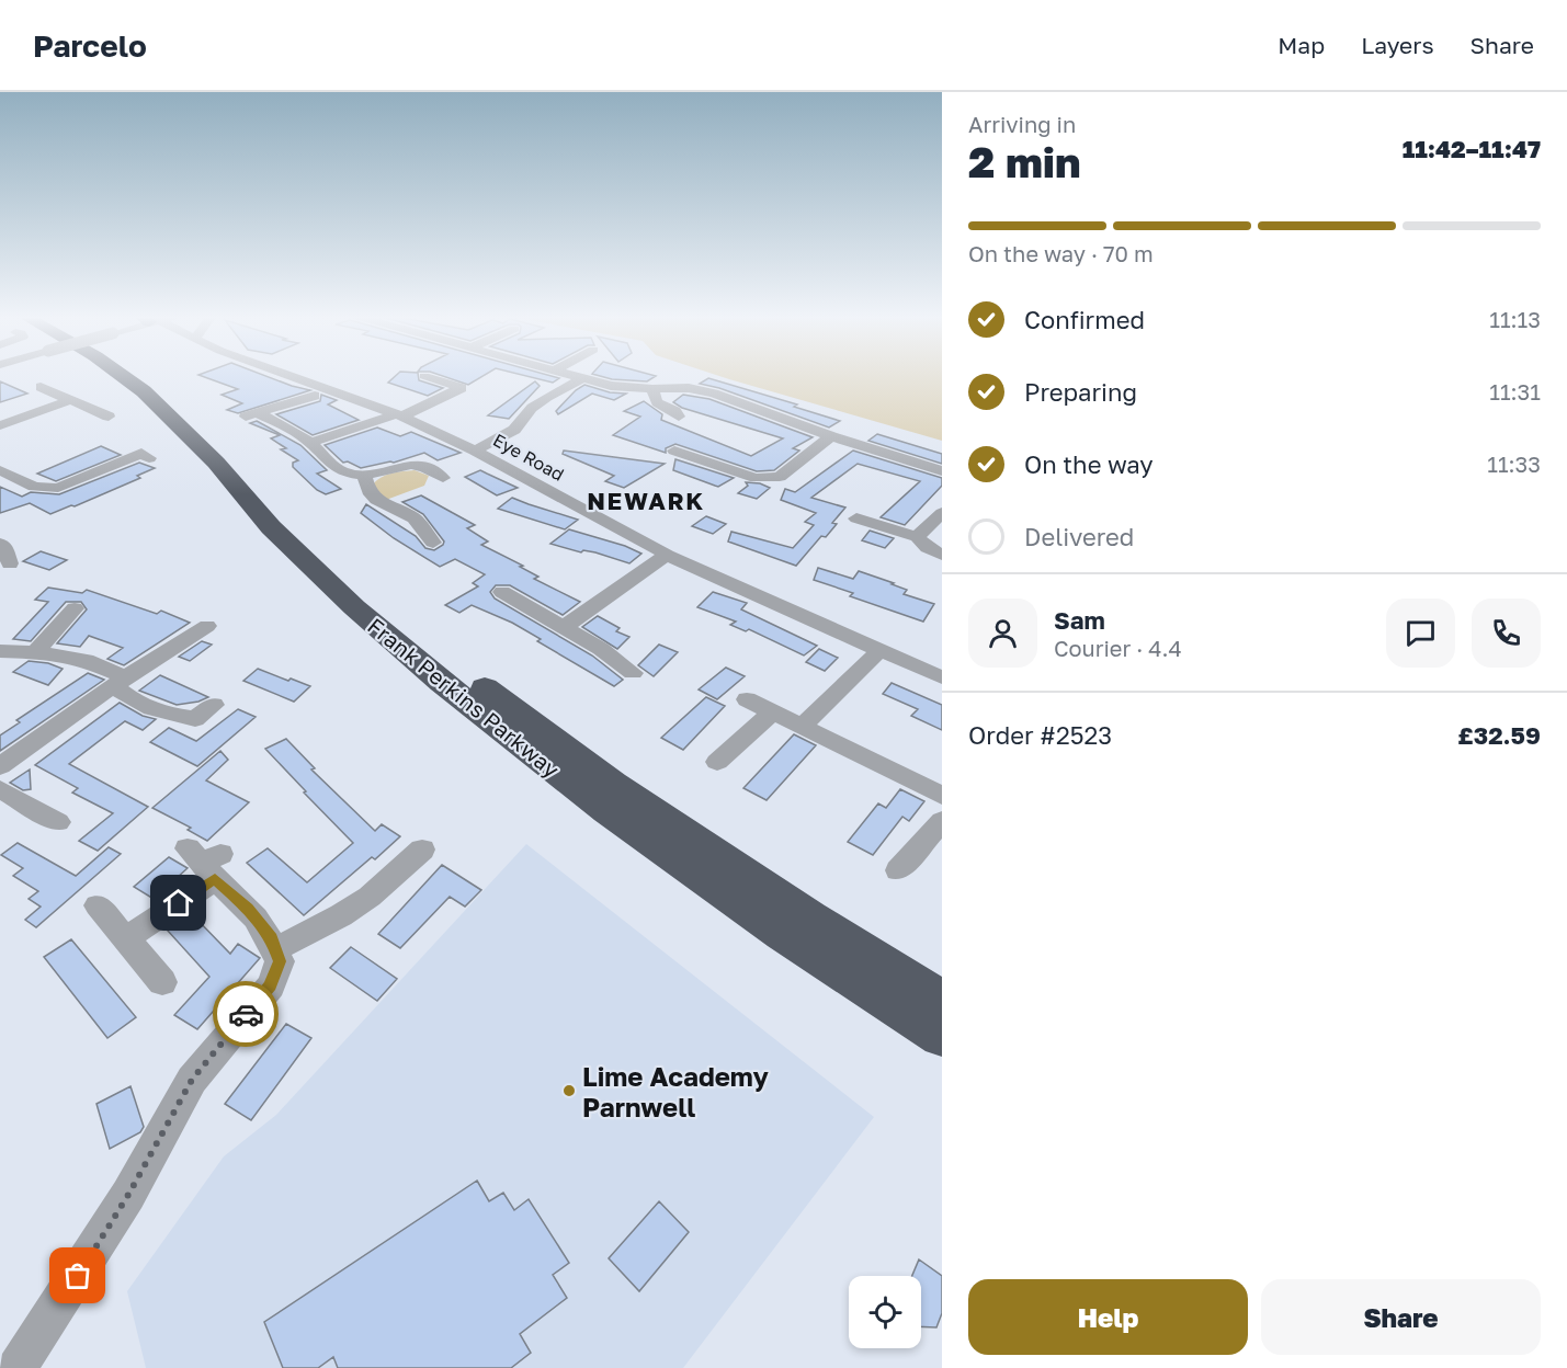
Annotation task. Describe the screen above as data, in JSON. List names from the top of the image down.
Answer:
{
  "streets": {
    "highway": ["Frank Perkins Parkway"],
    "street": ["Eye Road"]
  },
  "districts": ["NEWARK"],
  "places": ["Lime Academy Parnwell"],
  "page": {
    "header": "Parcelo",
    "nav": ["Map", "Layers", "Share"],
    "heading": ["2 min", "Arriving in", "11:42–11:47"],
    "panel": [
      "Sam",
      "Courier · 4.4",
      "Order #2523",
      "£32.59"
    ],
    "bar": "On the way · 70 m",
    "list": [
      ["Confirmed", "11:13"],
      ["Preparing", "11:31"],
      ["On the way", "11:33"],
      "Delivered"
    ],
    "buttons": ["Help", "Share"]
  }
}
